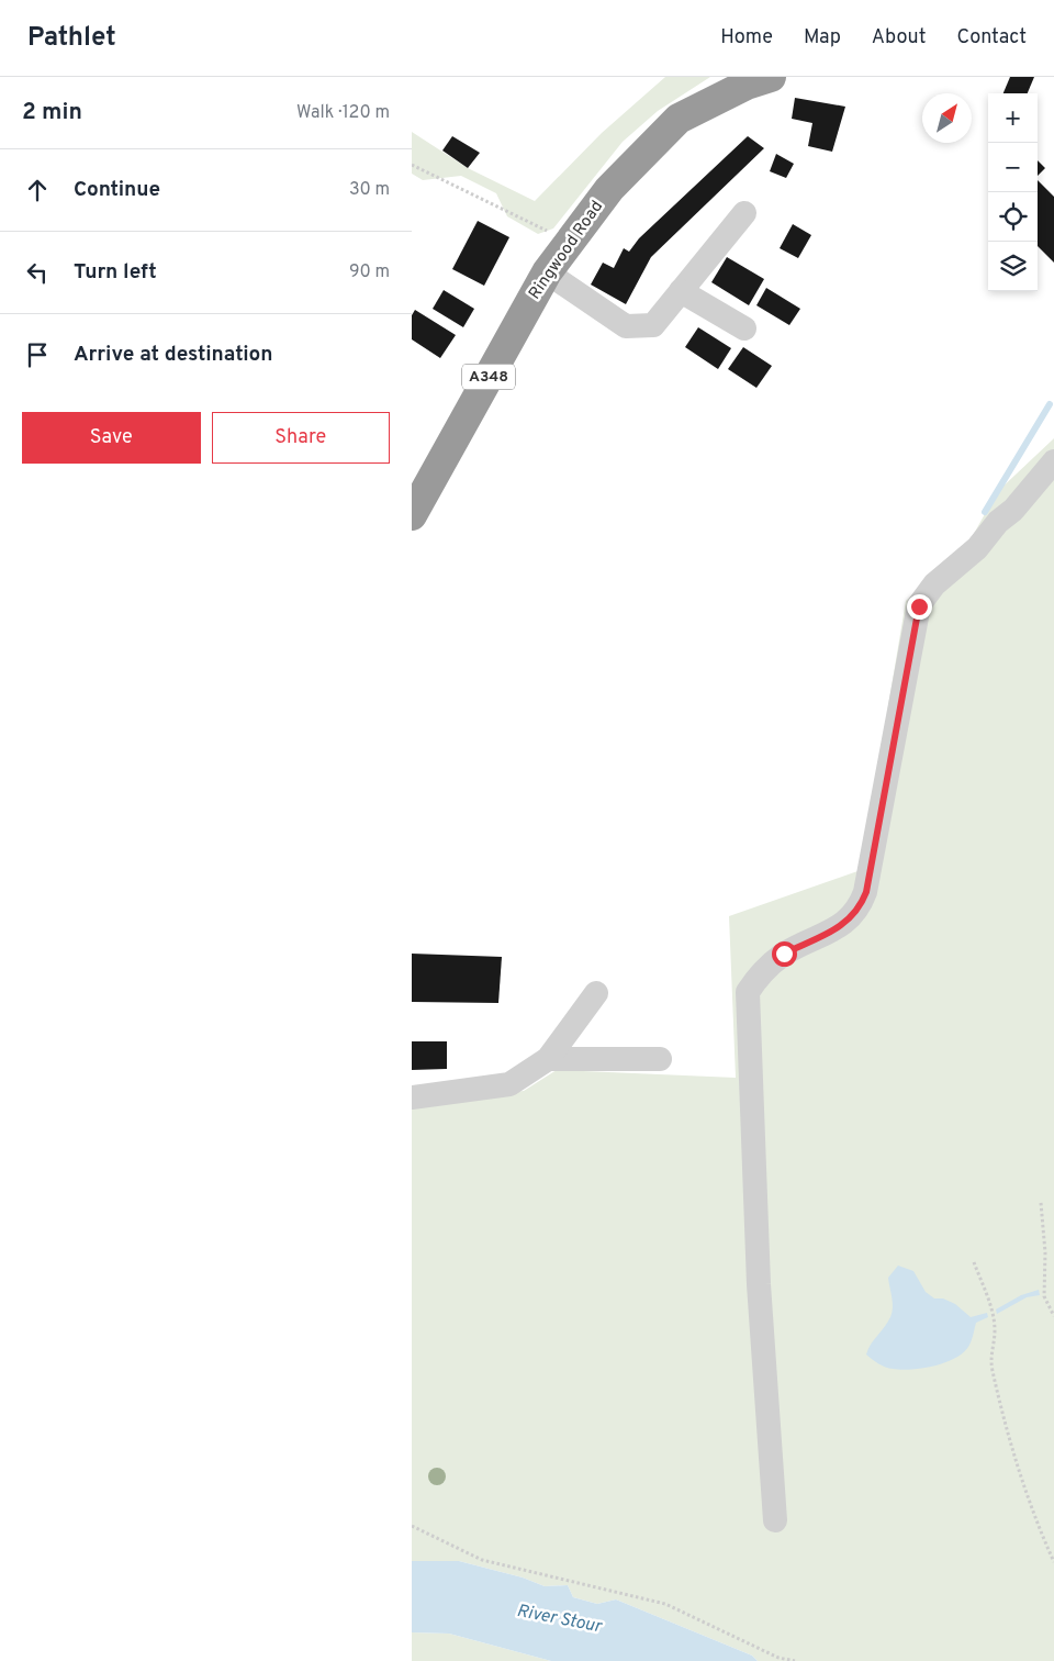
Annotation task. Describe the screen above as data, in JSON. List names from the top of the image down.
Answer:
{
  "streets": {
    "highway": ["Ringwood Road", "A348"]
  },
  "water": ["River Stour"],
  "north": "top right",
  "page": {
    "header": "Pathlet",
    "nav": [
      "Home",
      "Map",
      "About",
      "Contact"
    ],
    "heading": ["2 min", "Walk · 120 m"],
    "map_buttons": ["+", "−"],
    "list": [
      ["Continue", "30 m"],
      ["Turn left", "90 m"],
      "Arrive at destination"
    ],
    "buttons": ["Save", "Share"]
  }
}
